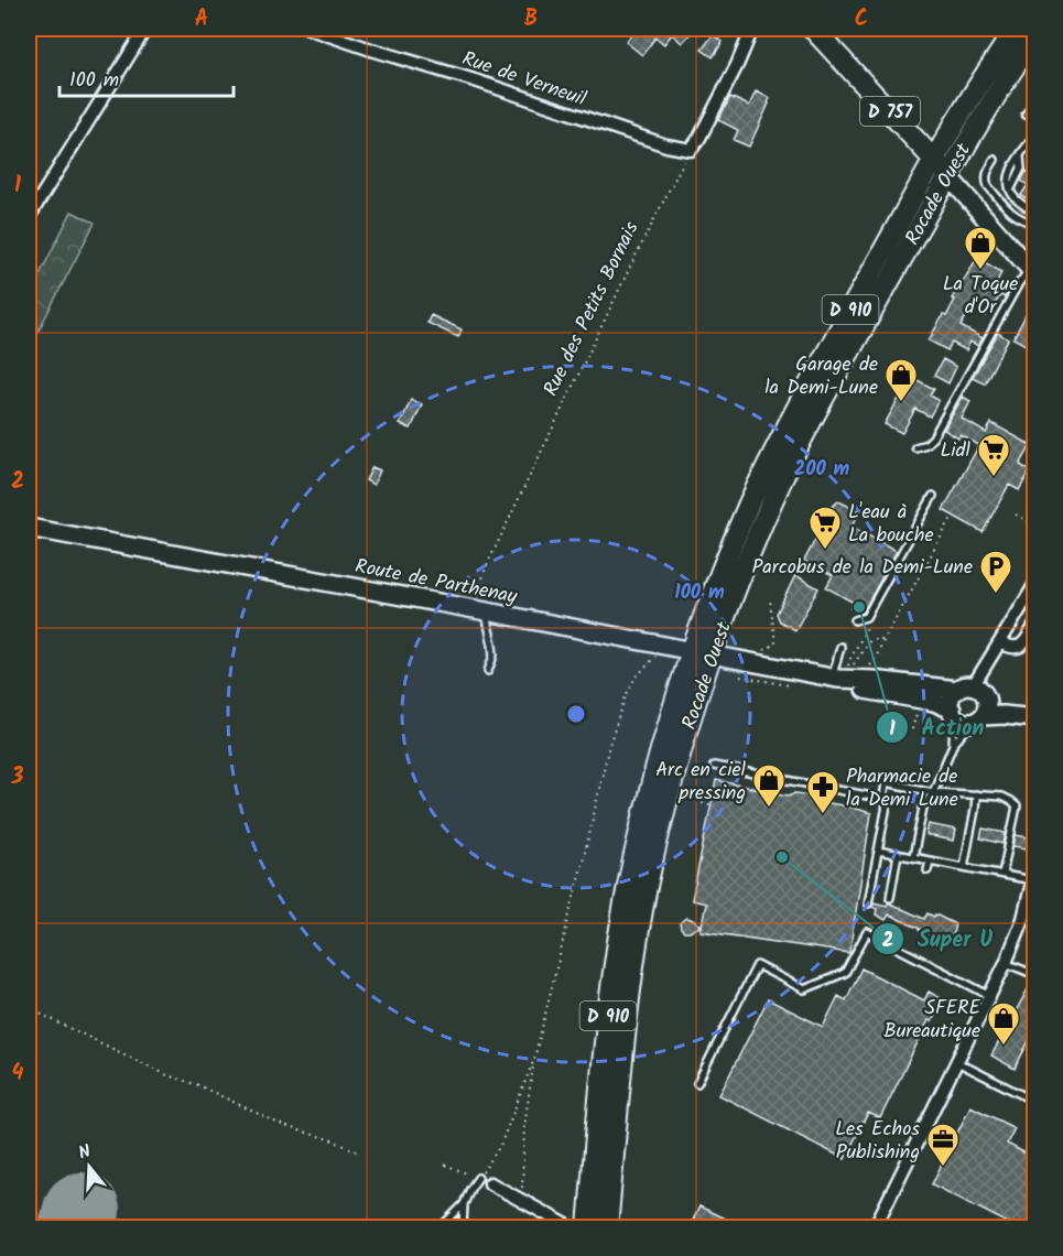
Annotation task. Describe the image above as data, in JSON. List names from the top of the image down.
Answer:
{
  "streets": {
    "main road": [
      "D 757",
      "Rocade Ouest",
      "D 910",
      "Route de Parthenay"
    ],
    "street": ["Rue de Verneuil"],
    "path": ["Rue des Petits Bornais"]
  },
  "crossings": [
    ["Rue de Verneuil", "Rue des Petits Bornais"],
    ["D 757", "Rocade Ouest"],
    ["D 757", "D 910"],
    ["Rocade Ouest", "D 910"],
    ["Rocade Ouest", "Route de Parthenay"],
    ["Rue des Petits Bornais", "Route de Parthenay"],
    ["D 910", "Route de Parthenay"]
  ],
  "places": {
    "shop": [
      "La Toque d'Or",
      "Garage de la Demi-Lune",
      "Arc en ciel pressing",
      "SFERE Bureautique"
    ],
    "supermarket": ["Lidl", "L'eau à La bouche"],
    "parking": ["Parcobus de la Demi-Lune"],
    "other": ["Action", "Super U"],
    "pharmacy": ["Pharmacie de la Demi Lune"],
    "office": ["Les Echos Publishing"]
  },
  "scale_bar": "100 m",
  "north": "top",
  "grid": {
    "columns": ["A", "B", "C"],
    "rows": [
      "1",
      "2",
      "3",
      "4"
    ]
  },
  "rings": ["200 m", "100 m"]
}
